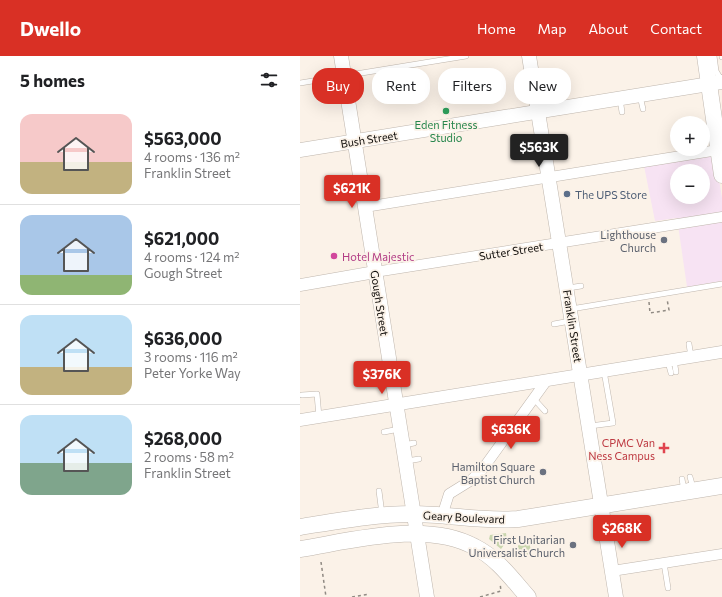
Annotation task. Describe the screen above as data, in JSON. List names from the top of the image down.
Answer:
{
  "streets": {
    "main road": [
      "Bush Street",
      "Gough Street",
      "Franklin Street",
      "Geary Boulevard"
    ],
    "street": ["Sutter Street"]
  },
  "crossings": [
    ["Bush Street", "Gough Street"],
    ["Bush Street", "Franklin Street"],
    ["Sutter Street", "Gough Street"],
    ["Sutter Street", "Franklin Street"],
    ["Gough Street", "Geary Boulevard"],
    ["Franklin Street", "Geary Boulevard"]
  ],
  "places": {
    "other": [
      "Eden Fitness Studio",
      "The UPS Store",
      "Lighthouse Church",
      "Hotel Majestic",
      "Hamilton Square Baptist Church",
      "First Unitarian Universalist Church"
    ],
    "health": ["CPMC Van Ness Campus"]
  },
  "page": {
    "header": "Dwello",
    "nav": [
      "Home",
      "Map",
      "About",
      "Contact"
    ],
    "heading": "5 homes",
    "chip": [
      "Buy",
      "Rent",
      "Filters",
      "New"
    ],
    "list": [
      {
        "name": "$563,000",
        "note": "4 rooms · 136 m² · Franklin Street"
      },
      {
        "name": "$621,000",
        "note": "4 rooms · 124 m² · Gough Street"
      },
      {
        "name": "$636,000",
        "note": "3 rooms · 116 m² · Peter Yorke Way"
      },
      {
        "name": "$268,000",
        "note": "2 rooms · 58 m² · Franklin Street"
      }
    ],
    "map_buttons": ["+", "−"],
    "price": [
      "$563K",
      "$621K",
      "$376K",
      "$636K",
      "$268K"
    ]
  }
}
